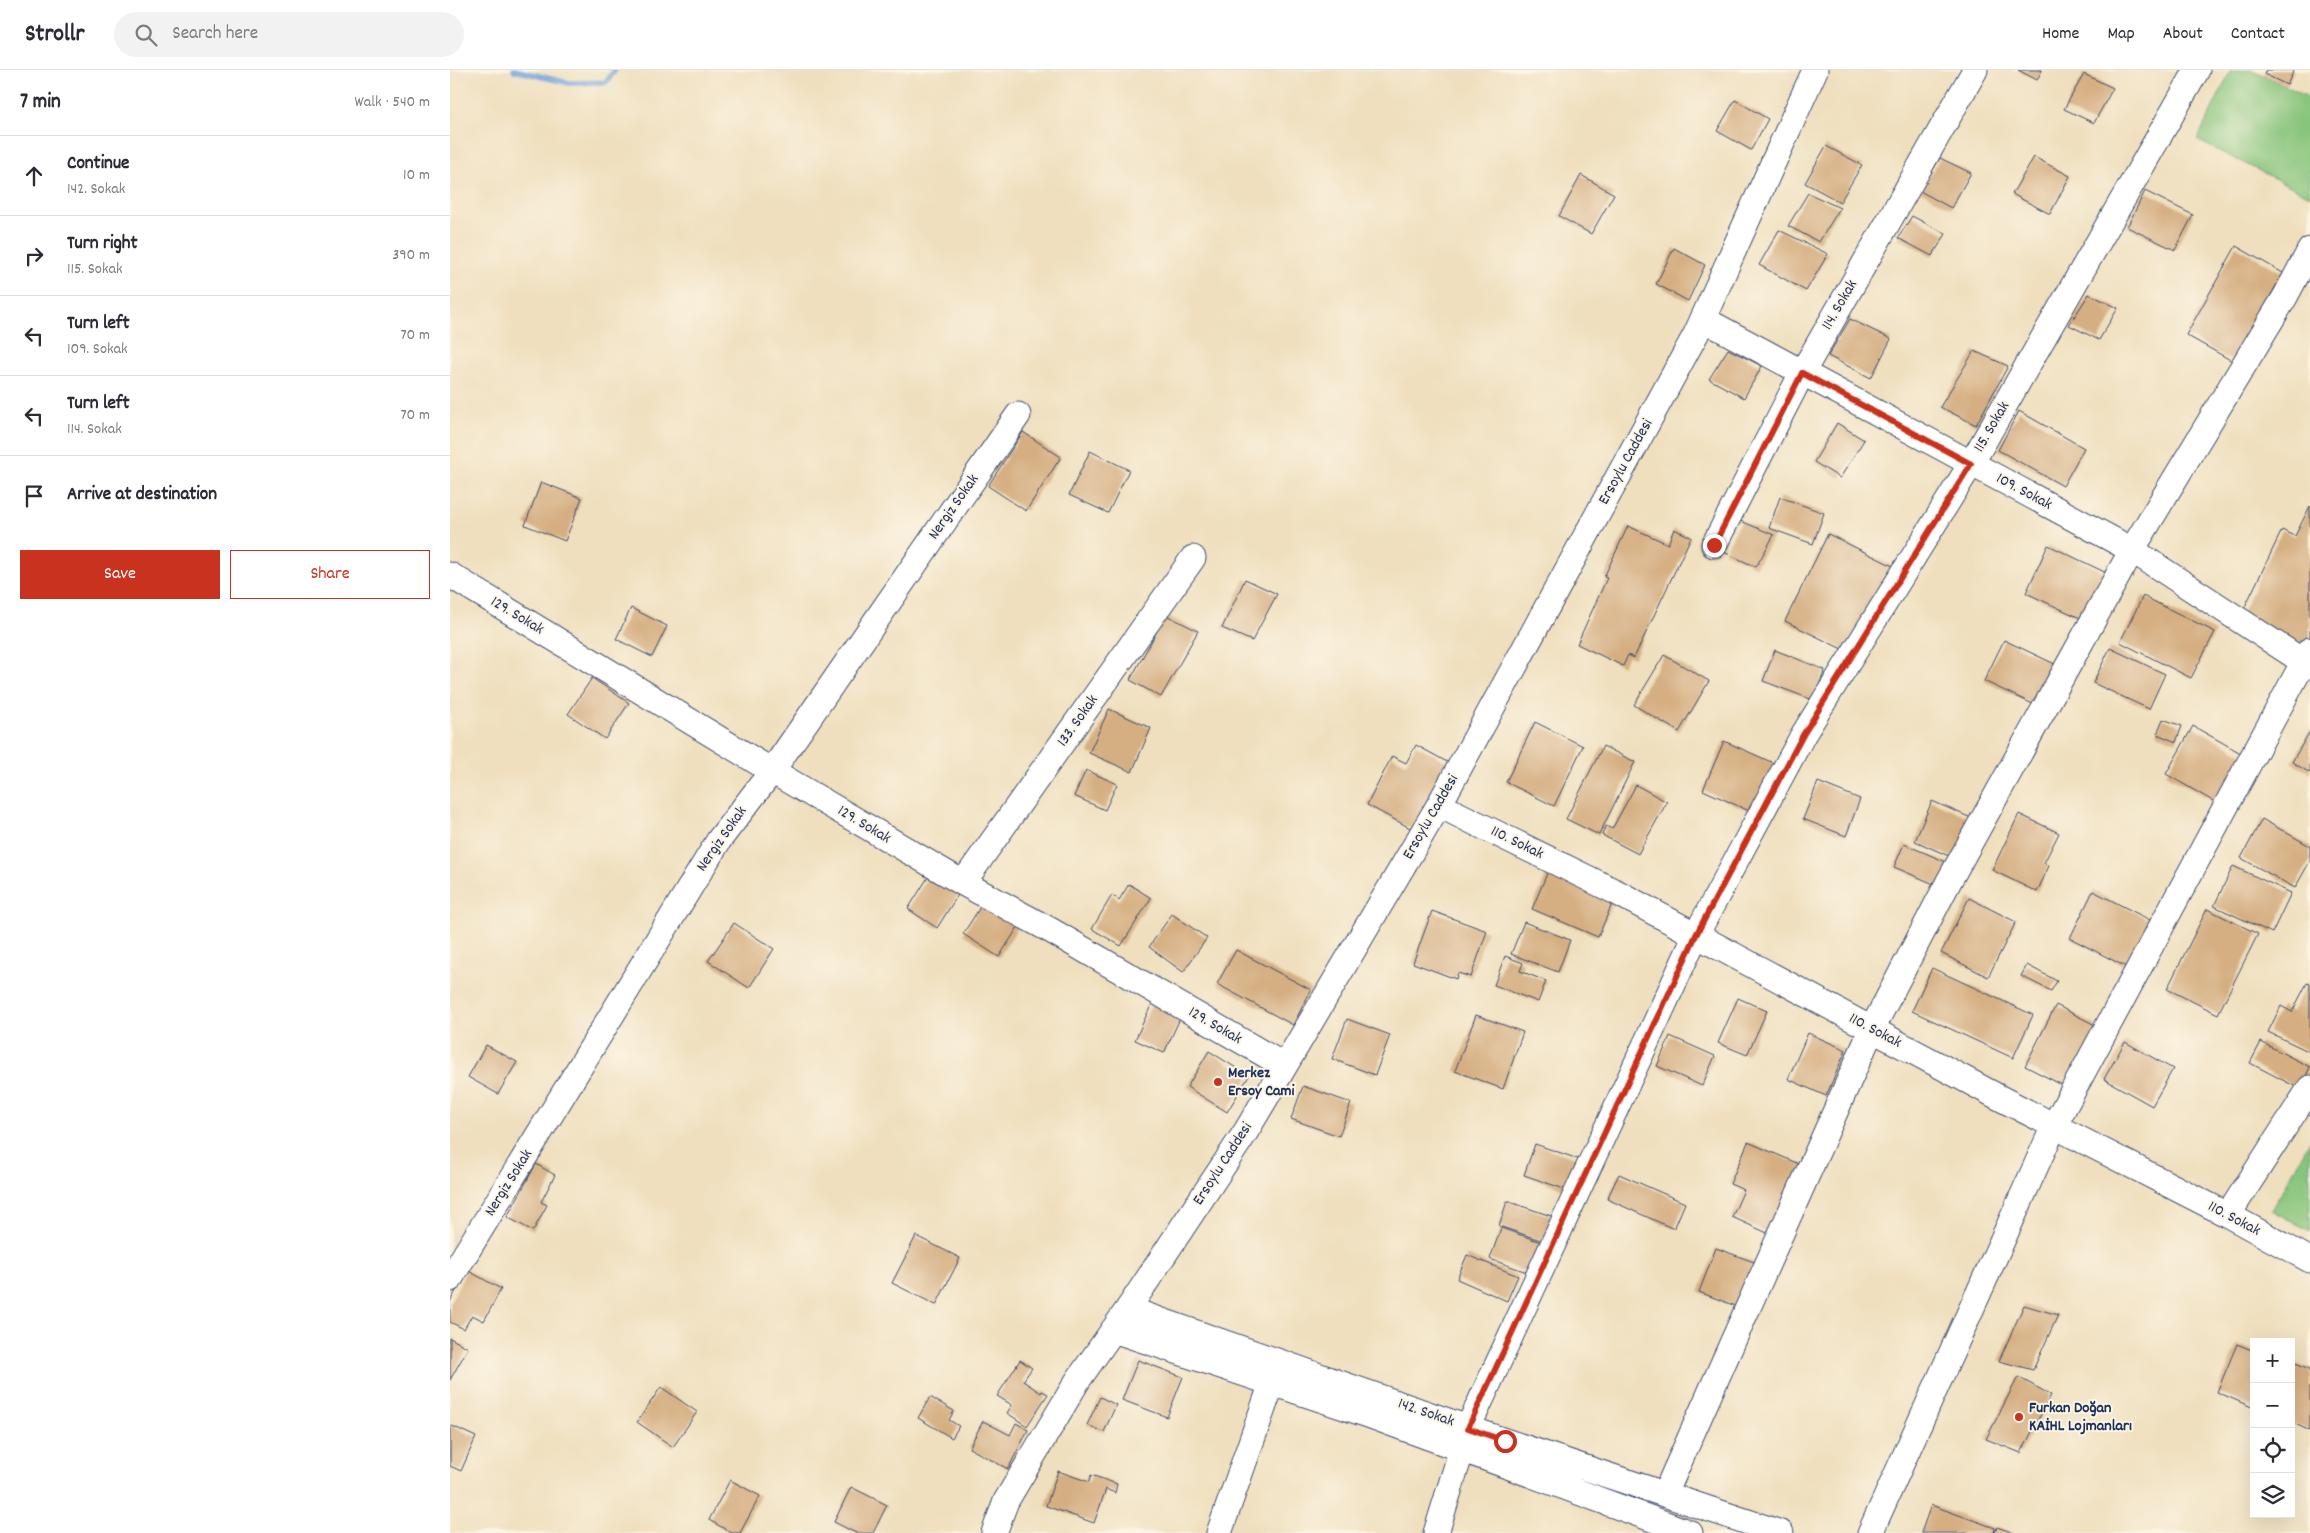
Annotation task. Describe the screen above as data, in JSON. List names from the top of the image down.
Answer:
{
  "streets": {
    "street": [
      "114. Sokak",
      "115. Sokak",
      "Ersoylu Caddesi",
      "109. Sokak",
      "Nergiz Sokak",
      "129. Sokak",
      "133. Sokak",
      "110. Sokak",
      "142. Sokak"
    ]
  },
  "crossings": [
    ["114. Sokak", "109. Sokak"],
    ["115. Sokak", "109. Sokak"],
    ["115. Sokak", "110. Sokak"],
    ["115. Sokak", "142. Sokak"],
    ["Ersoylu Caddesi", "109. Sokak"],
    ["Ersoylu Caddesi", "129. Sokak"],
    ["Ersoylu Caddesi", "110. Sokak"],
    ["Ersoylu Caddesi", "142. Sokak"],
    ["Nergiz Sokak", "129. Sokak"],
    ["129. Sokak", "133. Sokak"]
  ],
  "places": ["Merkez Ersoy Cami", "Furkan Doğan KAİHL Lojmanları"],
  "page": {
    "header": "Strollr",
    "search": "Search here",
    "nav": [
      "Home",
      "Map",
      "About",
      "Contact"
    ],
    "heading": ["7 min", "Walk · 540 m"],
    "list": [
      ["Continue", "142. Sokak", "10 m"],
      ["Turn right", "115. Sokak", "390 m"],
      ["Turn left", "109. Sokak", "70 m"],
      ["Turn left", "114. Sokak", "70 m"],
      "Arrive at destination"
    ],
    "buttons": ["Save", "Share"],
    "map_buttons": ["+", "−"]
  }
}
